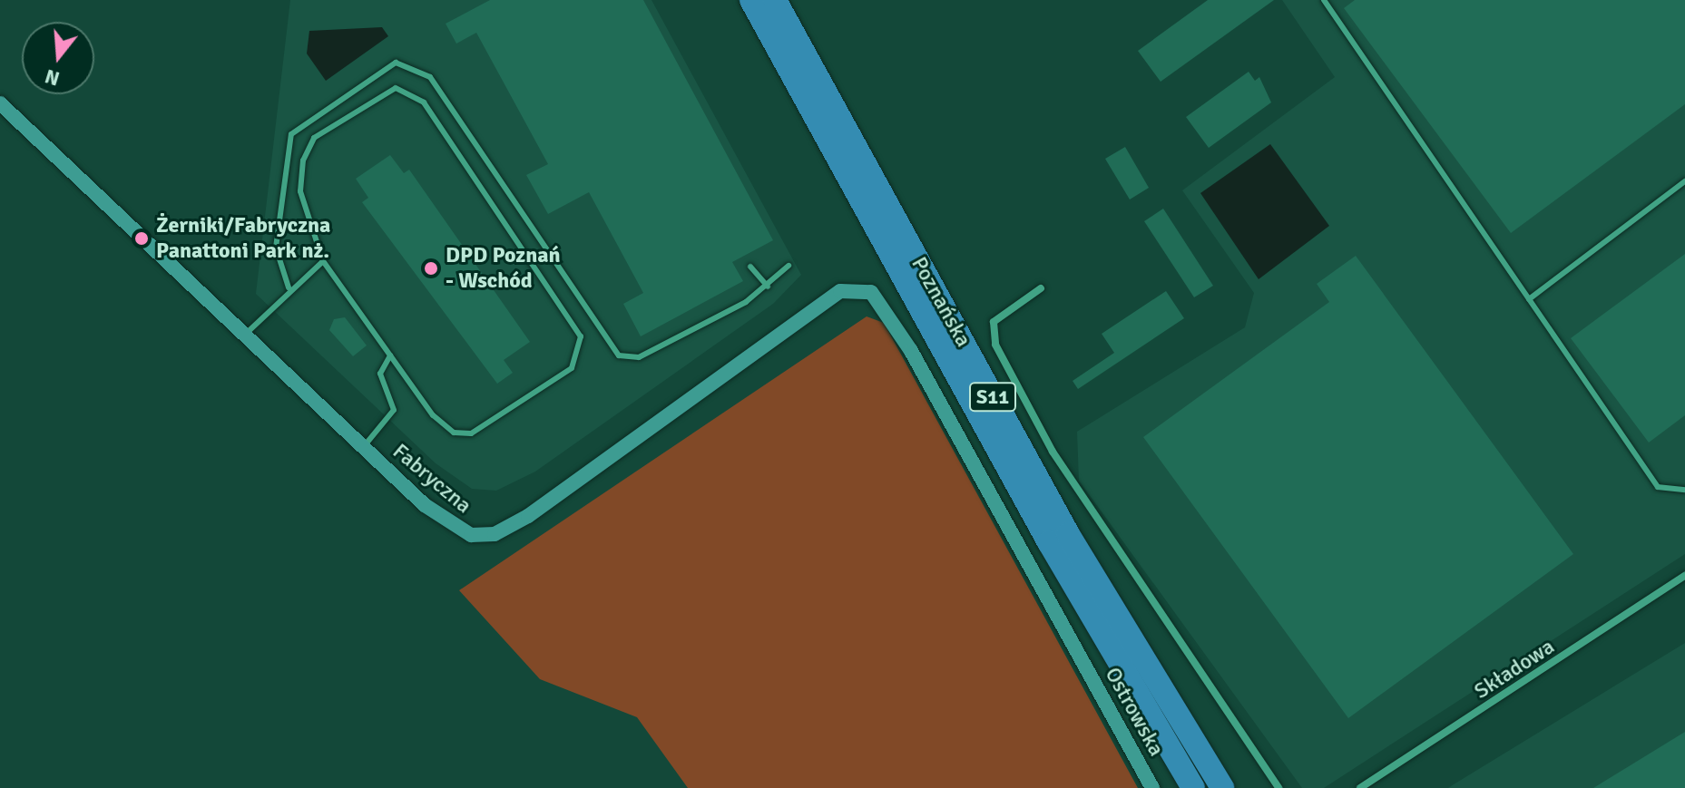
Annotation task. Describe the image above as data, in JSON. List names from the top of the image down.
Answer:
{
  "streets": {
    "highway": ["Poznańska", "S11"],
    "street": ["Fabryczna", "Składowa", "Ostrowska"]
  },
  "crossings": [
    ["Fabryczna", "Ostrowska"]
  ],
  "places": ["Żerniki/Fabryczna Panattoni Park nż.", "DPD Poznań - Wschód"],
  "north": "bottom"
}
